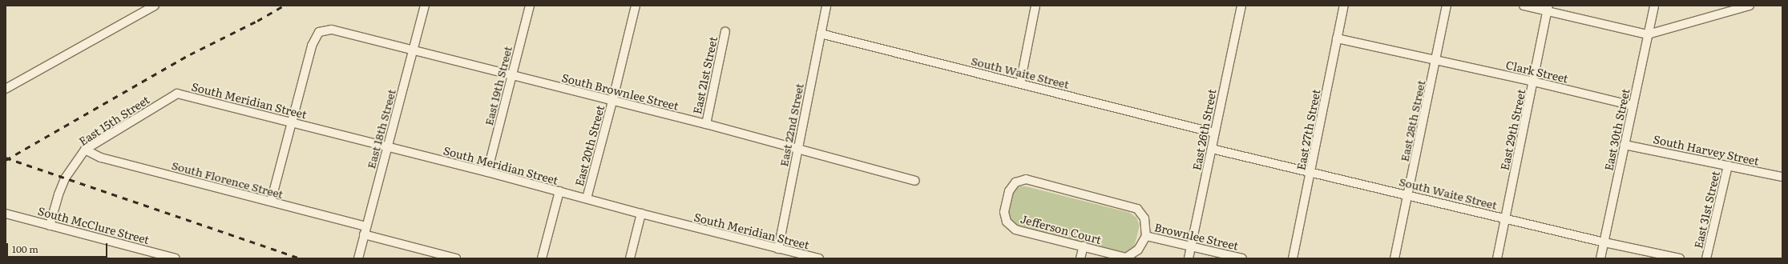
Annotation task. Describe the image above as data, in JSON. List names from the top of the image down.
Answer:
{
  "streets": {
    "street": [
      "Clark Street",
      "South Waite Street",
      "East 21st Street",
      "East 19th Street",
      "South Brownlee Street",
      "South Meridian Street",
      "East 15th Street",
      "East 28th Street",
      "East 22nd Street",
      "East 18th Street",
      "East 26th Street",
      "East 27th Street",
      "East 29th Street",
      "East 30th Street",
      "East 20th Street",
      "South Harvey Street",
      "South Florence Street",
      "East 31st Street",
      "South McClure Street",
      "Jefferson Court",
      "Brownlee Street"
    ]
  },
  "crossings": [
    ["Clark Street", "East 28th Street"],
    ["Clark Street", "East 27th Street"],
    ["Clark Street", "East 29th Street"],
    ["Clark Street", "East 30th Street"],
    ["South Waite Street", "East 28th Street"],
    ["South Waite Street", "East 22nd Street"],
    ["South Waite Street", "East 26th Street"],
    ["South Waite Street", "East 27th Street"],
    ["South Waite Street", "East 29th Street"],
    ["South Waite Street", "East 30th Street"],
    ["East 21st Street", "South Brownlee Street"],
    ["East 19th Street", "South Brownlee Street"],
    ["East 19th Street", "South Meridian Street"],
    ["South Brownlee Street", "South Meridian Street"],
    ["South Brownlee Street", "East 22nd Street"],
    ["South Brownlee Street", "East 18th Street"],
    ["South Brownlee Street", "East 20th Street"],
    ["South Meridian Street", "East 15th Street"],
    ["South Meridian Street", "East 22nd Street"],
    ["South Meridian Street", "East 18th Street"],
    ["South Meridian Street", "East 20th Street"],
    ["East 15th Street", "South Florence Street"],
    ["East 15th Street", "South McClure Street"],
    ["East 18th Street", "South Florence Street"],
    ["East 26th Street", "Brownlee Street"],
    ["East 30th Street", "South Harvey Street"],
    ["South Harvey Street", "East 31st Street"],
    ["Jefferson Court", "Brownlee Street"]
  ],
  "scale_bar": "100 m"
}
